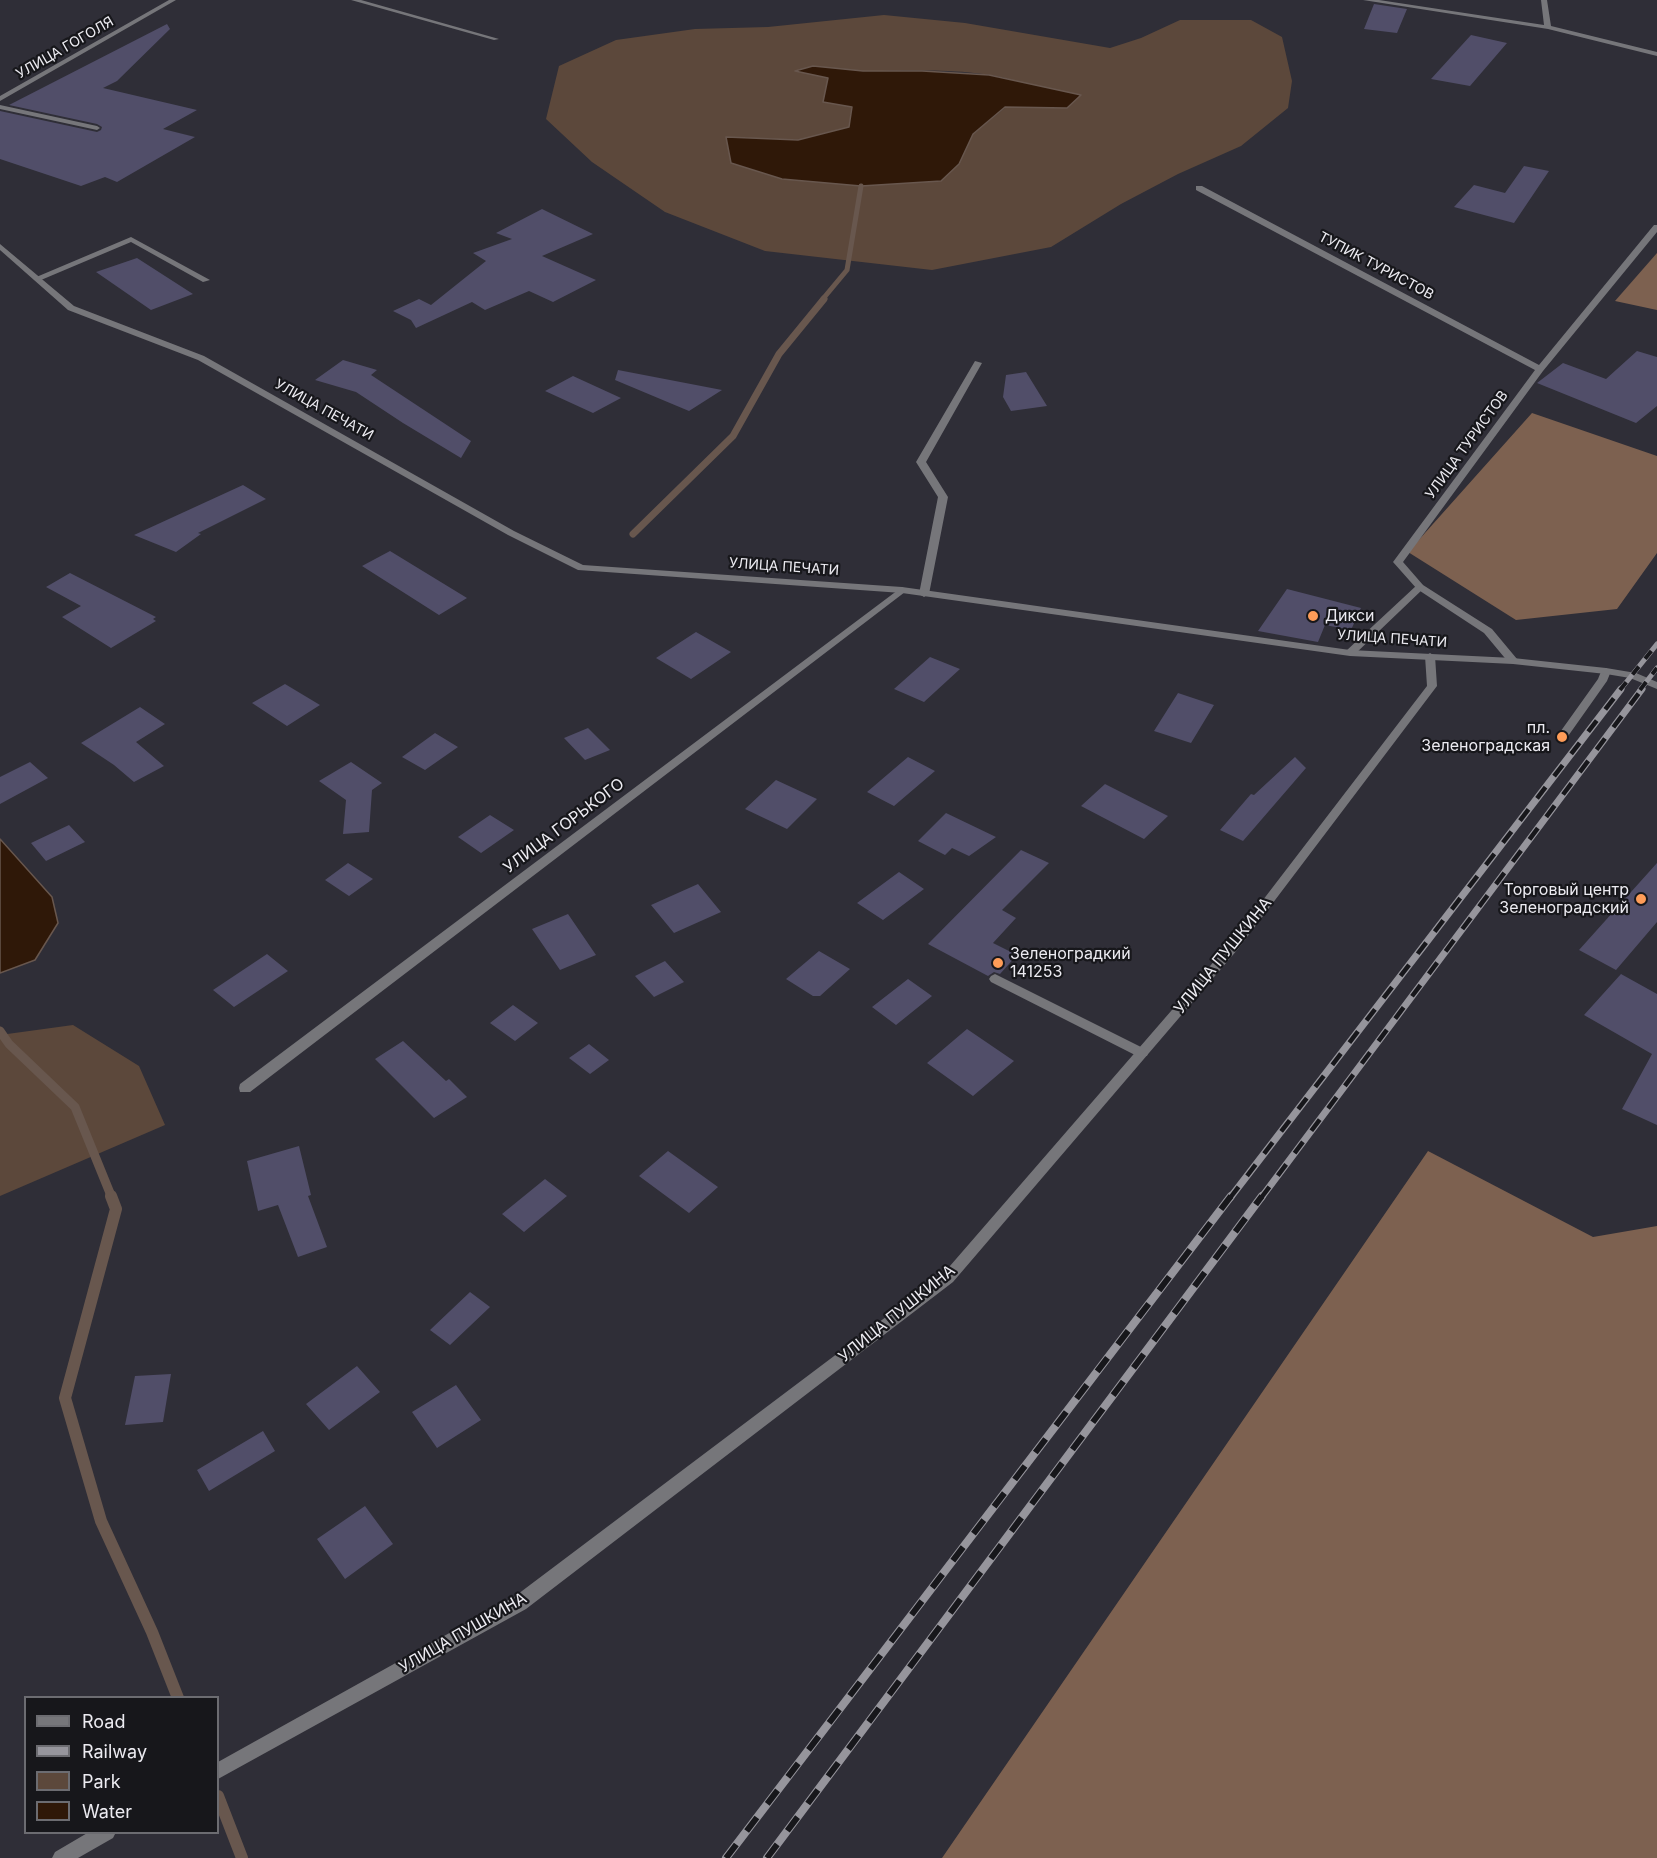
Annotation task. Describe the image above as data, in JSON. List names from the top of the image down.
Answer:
{
  "streets": {
    "street": [
      "УЛИЦА ГОГОЛЯ",
      "ТУПИК ТУРИСТОВ",
      "УЛИЦА ПЕЧАТИ",
      "УЛИЦА ТУРИСТОВ",
      "УЛИЦА ГОРЬКОГО",
      "УЛИЦА ПУШКИНА"
    ]
  },
  "crossings": [
    ["ТУПИК ТУРИСТОВ", "УЛИЦА ТУРИСТОВ"],
    ["УЛИЦА ПЕЧАТИ", "УЛИЦА ТУРИСТОВ"],
    ["УЛИЦА ПЕЧАТИ", "УЛИЦА ГОРЬКОГО"],
    ["УЛИЦА ПЕЧАТИ", "УЛИЦА ПУШКИНА"]
  ],
  "places": [
    "Дикси",
    "пл. Зеленоградская",
    "Торговый центр Зеленоградский",
    "Зеленоградкий 141253"
  ],
  "legend": [
    "Road",
    "Railway",
    "Park",
    "Water"
  ]
}
